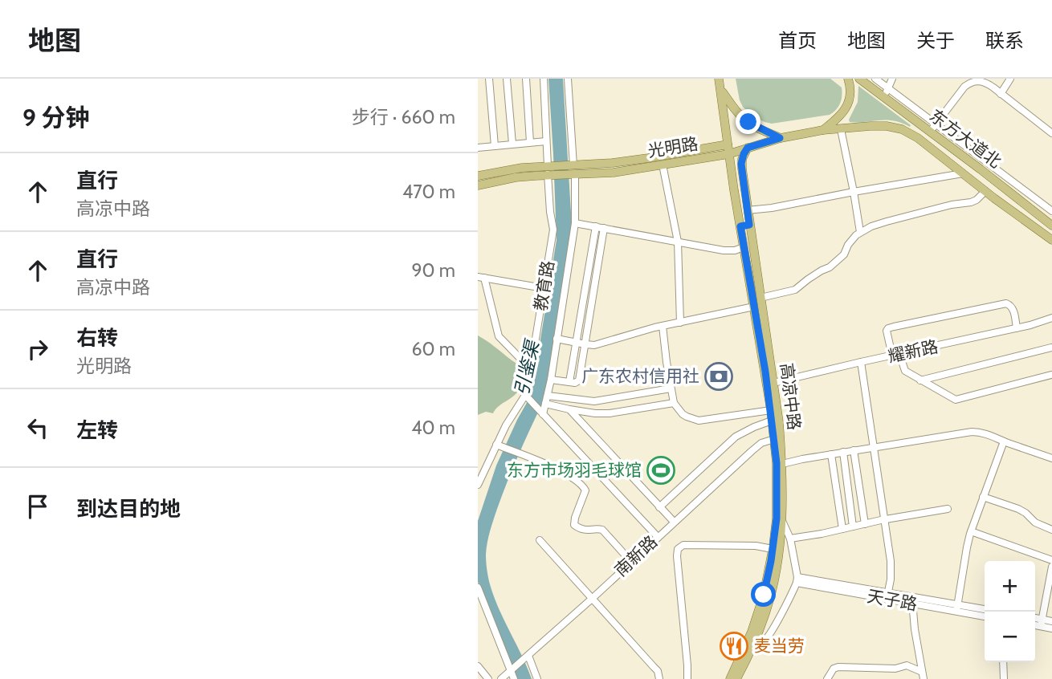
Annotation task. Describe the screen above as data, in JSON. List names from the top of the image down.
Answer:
{
  "streets": {
    "main road": ["东方大道北", "光明路", "高凉中路"],
    "street": [
      "教育路",
      "耀新路",
      "南新路",
      "天子路"
    ]
  },
  "crossings": [
    ["东方大道北", "光明路"],
    ["光明路", "教育路"],
    ["光明路", "高凉中路"],
    ["耀新路", "高凉中路"],
    ["高凉中路", "南新路"]
  ],
  "water": ["引鉴渠"],
  "places": {
    "bank": ["广东农村信用社"],
    "sports": ["东方市场羽毛球馆"],
    "restaurant": ["麦当劳"]
  },
  "page": {
    "header": "地图",
    "nav": [
      "首页",
      "地图",
      "关于",
      "联系"
    ],
    "heading": ["9 分钟", "步行 · 660 m"],
    "list": [
      ["直行", "高凉中路", "470 m"],
      ["直行", "高凉中路", "90 m"],
      ["右转", "光明路", "60 m"],
      ["左转", "40 m"],
      "到达目的地"
    ],
    "map_buttons": ["+", "−"]
  }
}
